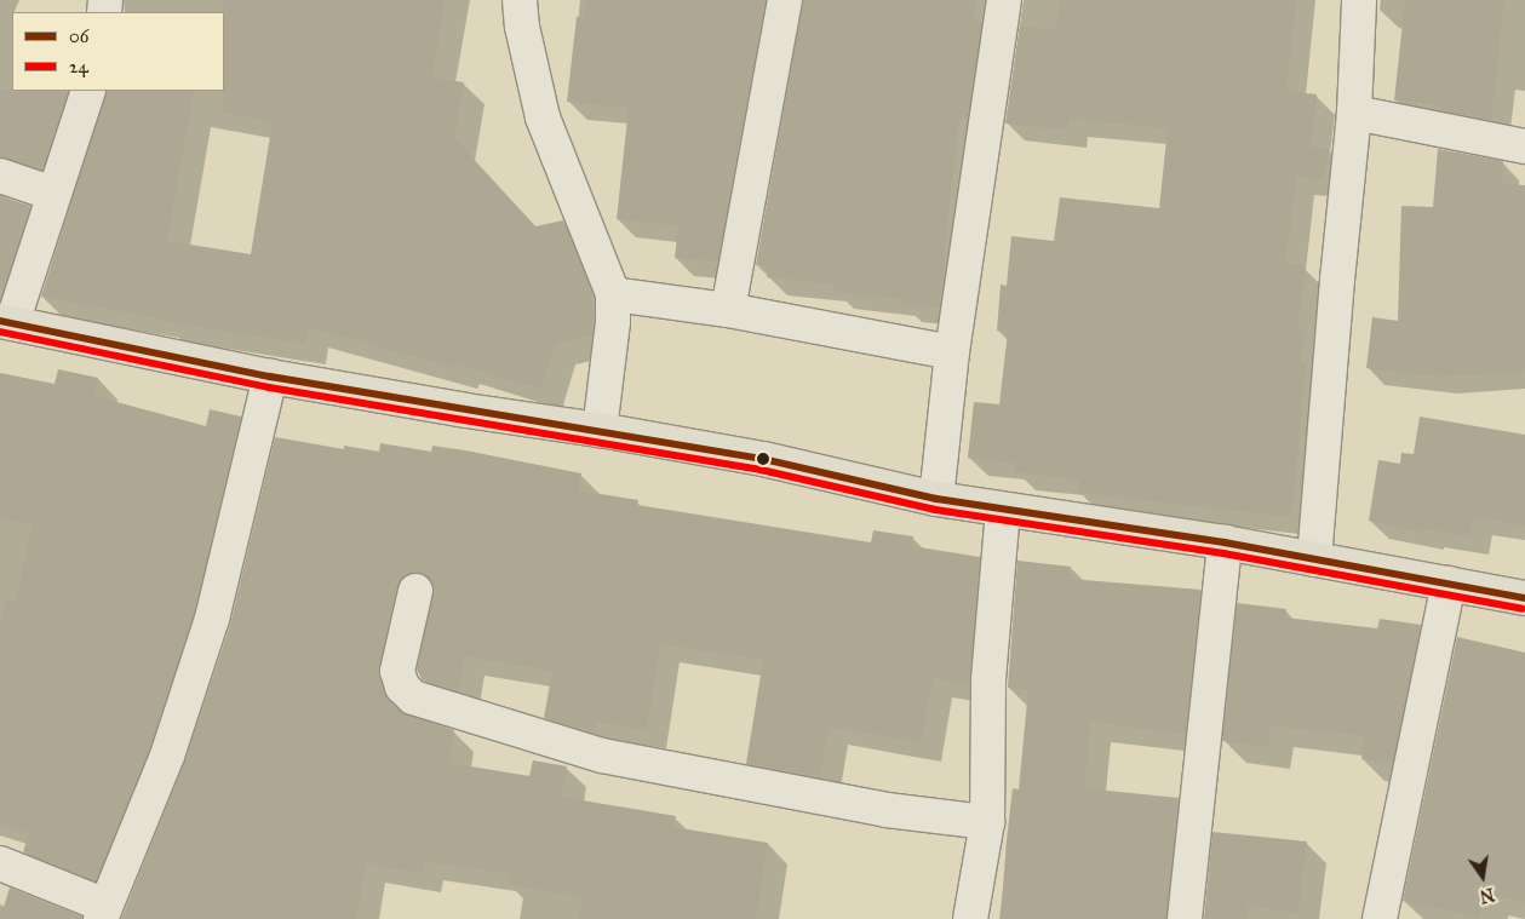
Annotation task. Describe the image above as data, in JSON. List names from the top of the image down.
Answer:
{
  "lines": ["transit line 06", "transit line 24"],
  "legend": ["06", "24"],
  "north": "bottom"
}
